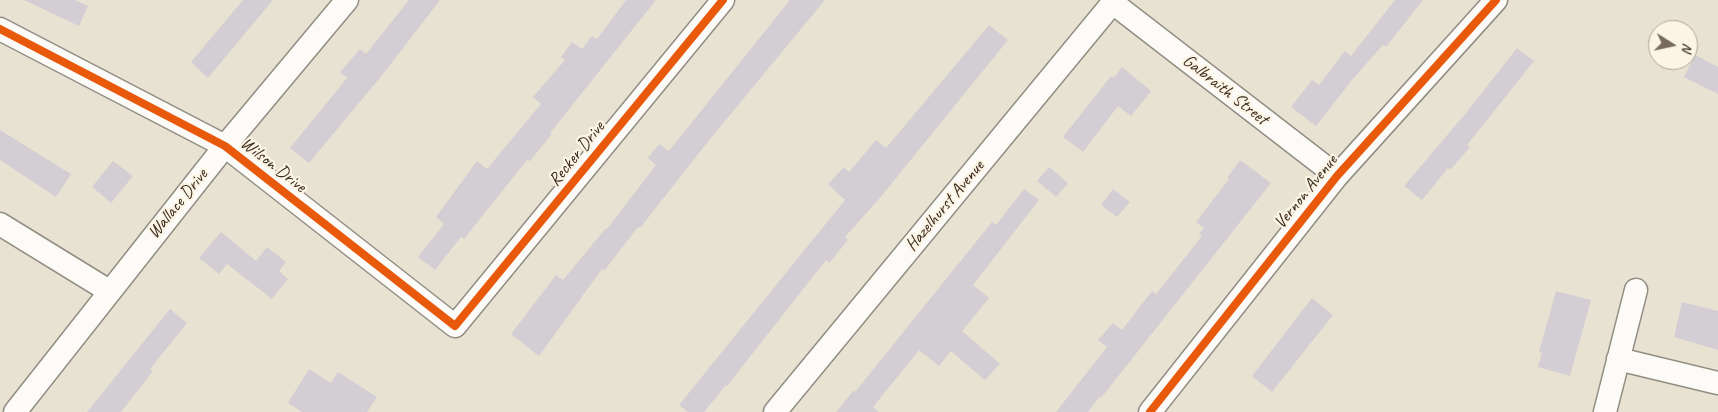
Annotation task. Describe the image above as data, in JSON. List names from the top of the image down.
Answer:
{
  "streets": {
    "street": [
      "Galbraith Street",
      "Recker Drive",
      "Wilson Drive",
      "Vernon Avenue",
      "Wallace Drive",
      "Hazelhurst Avenue"
    ]
  },
  "crossings": [
    ["Galbraith Street", "Vernon Avenue"],
    ["Galbraith Street", "Hazelhurst Avenue"],
    ["Recker Drive", "Wilson Drive"],
    ["Wilson Drive", "Wallace Drive"]
  ],
  "north": "right"
}
